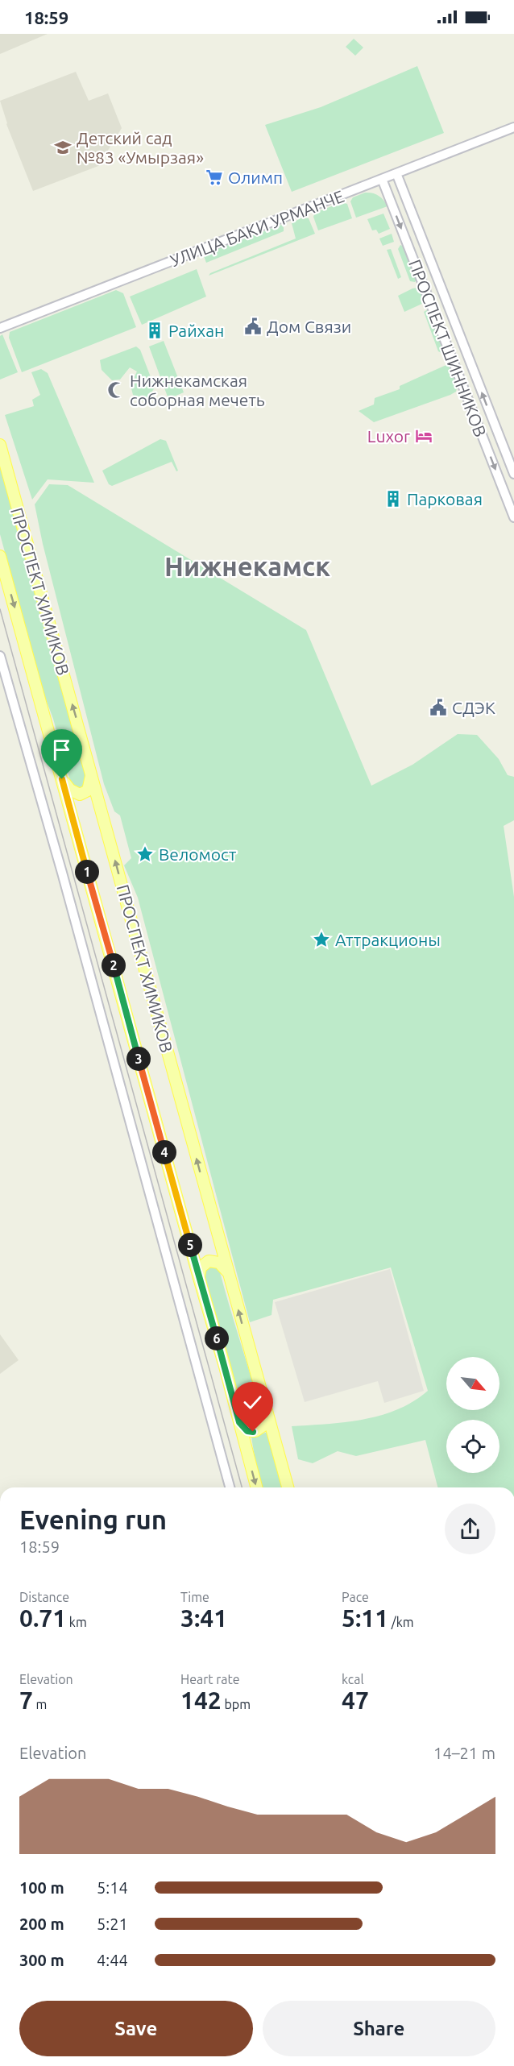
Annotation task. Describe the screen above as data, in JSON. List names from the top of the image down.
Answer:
{
  "streets": {
    "main road": ["ПРОСПЕКТ ХИМИКОВ"],
    "street": ["УЛИЦА БАКИ УРМАНЧЕ", "ПРОСПЕКТ ШИННИКОВ"]
  },
  "crossings": [
    ["УЛИЦА БАКИ УРМАНЧЕ", "ПРОСПЕКТ ШИННИКОВ"]
  ],
  "districts": ["Нижнекамск"],
  "places": {
    "school or university": ["Детский сад №83 «Умырзая»"],
    "supermarket": ["Олимп"],
    "public building": ["Дом Связи", "СДЭК"],
    "building": ["Райхан", "Парковая"],
    "mosque": ["Нижнекамская соборная мечеть"],
    "hotel": ["Luxor"],
    "place": ["Веломост", "Аттракционы"]
  },
  "north": "bottom right",
  "page": {
    "status": "18:59",
    "pins": [
      "1",
      "2",
      "3",
      "4",
      "5",
      "6"
    ],
    "heading": ["Evening run", "18:59"],
    "stats": [
      ["Distance", "0.71 km"],
      ["Time", "3:41"],
      ["Pace", "5:11 /km"],
      ["Elevation", "7 m"],
      ["Heart rate", "142 bpm"],
      ["kcal", "47"]
    ],
    "chart": ["Elevation", "14–21 m"],
    "list": [
      {
        "name": "100 m",
        "note": "5:14"
      },
      {
        "name": "200 m",
        "note": "5:21"
      },
      {
        "name": "300 m",
        "note": "4:44"
      }
    ],
    "buttons": ["Save", "Share"]
  }
}
